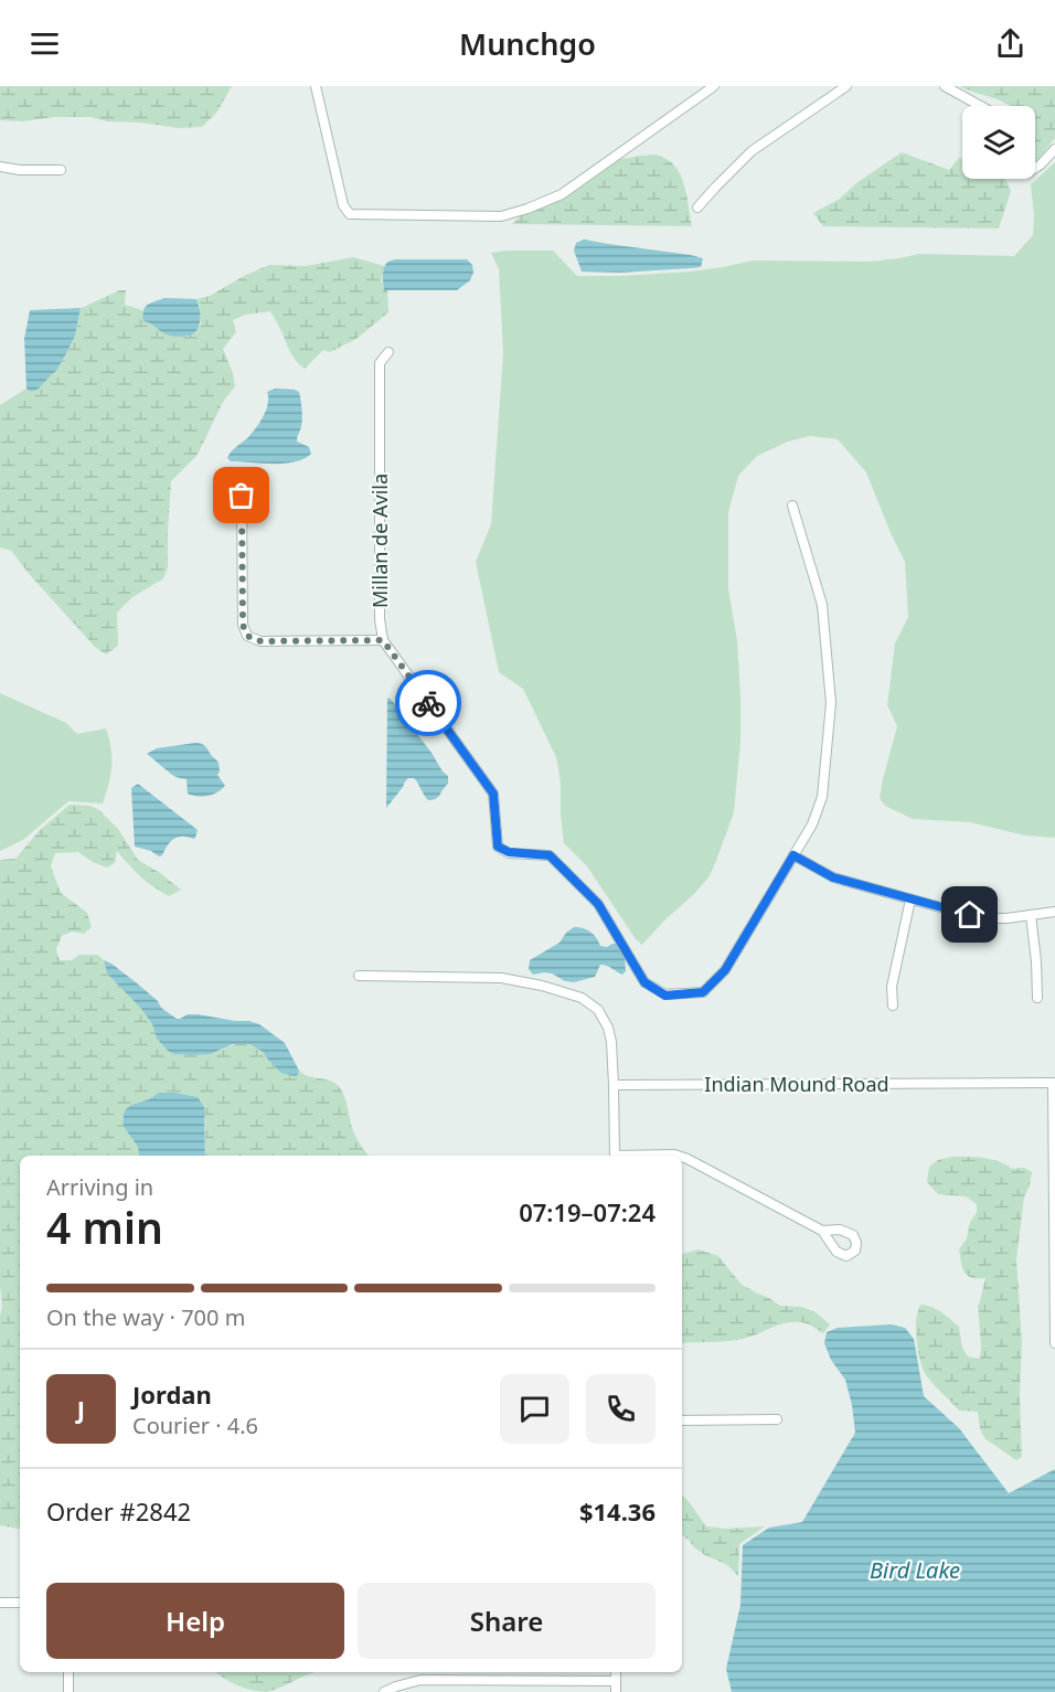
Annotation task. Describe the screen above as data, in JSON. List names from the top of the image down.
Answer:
{
  "streets": {
    "street": ["Millan de Avila", "Indian Mound Road"]
  },
  "water": ["Bird Lake"],
  "page": {
    "header": "Munchgo",
    "heading": ["4 min", "Arriving in", "07:19–07:24"],
    "panel": [
      "Jordan",
      "Courier · 4.6",
      "Order #2842",
      "$14.36"
    ],
    "bar": "On the way · 700 m",
    "round": "J",
    "buttons": ["Help", "Share"]
  }
}
